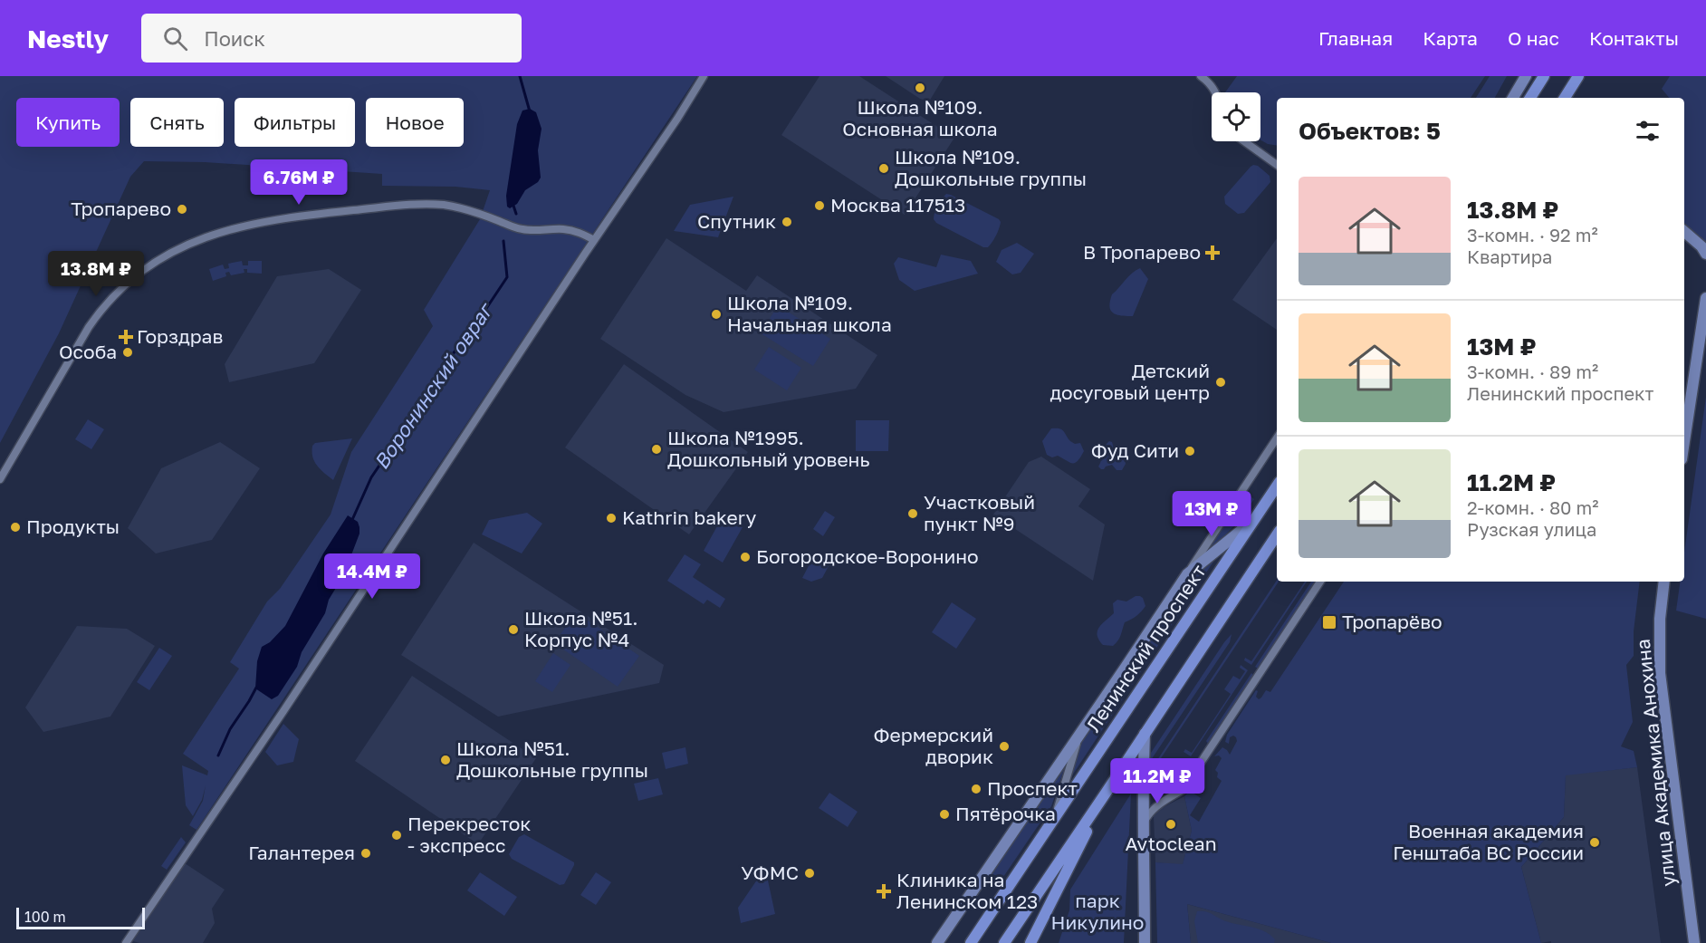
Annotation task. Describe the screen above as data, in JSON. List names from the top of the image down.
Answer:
{
  "streets": {
    "main road": ["Ленинский проспект"],
    "street": ["улица Академика Анохина"]
  },
  "water": ["Воронинский овраг"],
  "parks": ["парк Никулино"],
  "places": {
    "other": [
      "Школа №109. Основная школа",
      "Школа №109. Дошкольные группы",
      "Москва 117513",
      "Тропарево",
      "Спутник",
      "Школа №109. Начальная школа",
      "Особа",
      "Детский досуговый центр",
      "Школа №1995. Дошкольный уровень",
      "Фуд Сити",
      "Участковый пункт №9",
      "Kathrin bakery",
      "Продукты",
      "Богородское-Воронино",
      "Школа №51. Корпус №4",
      "Фермерский дворик",
      "Школа №51. Дошкольные группы",
      "Проспект",
      "Пятёрочка",
      "Avtoclean",
      "Перекресток - экспресс",
      "Военная академия Генштаба ВС России",
      "Галантерея",
      "УФМС"
    ],
    "health": ["В Тропарево", "Горздрав", "Клиника на Ленинском 123"],
    "transit": ["Тропарёво"]
  },
  "scale_bar": "100 m",
  "page": {
    "header": "Nestly",
    "search": "Поиск",
    "nav": [
      "Главная",
      "Карта",
      "О нас",
      "Контакты"
    ],
    "chip": [
      "Купить",
      "Снять",
      "Фильтры",
      "Новое"
    ],
    "heading": "Объектов: 5",
    "price": [
      "6.76M ₽",
      "13.8M ₽",
      "13M ₽",
      "14.4M ₽",
      "11.2M ₽"
    ],
    "list": [
      {
        "name": "13.8M ₽",
        "note": "3-комн. · 92 m² · Квартира"
      },
      {
        "name": "13M ₽",
        "note": "3-комн. · 89 m² · Ленинский проспект"
      },
      {
        "name": "11.2M ₽",
        "note": "2-комн. · 80 m² · Рузская улица"
      }
    ],
    "scale": "100 m"
  }
}
